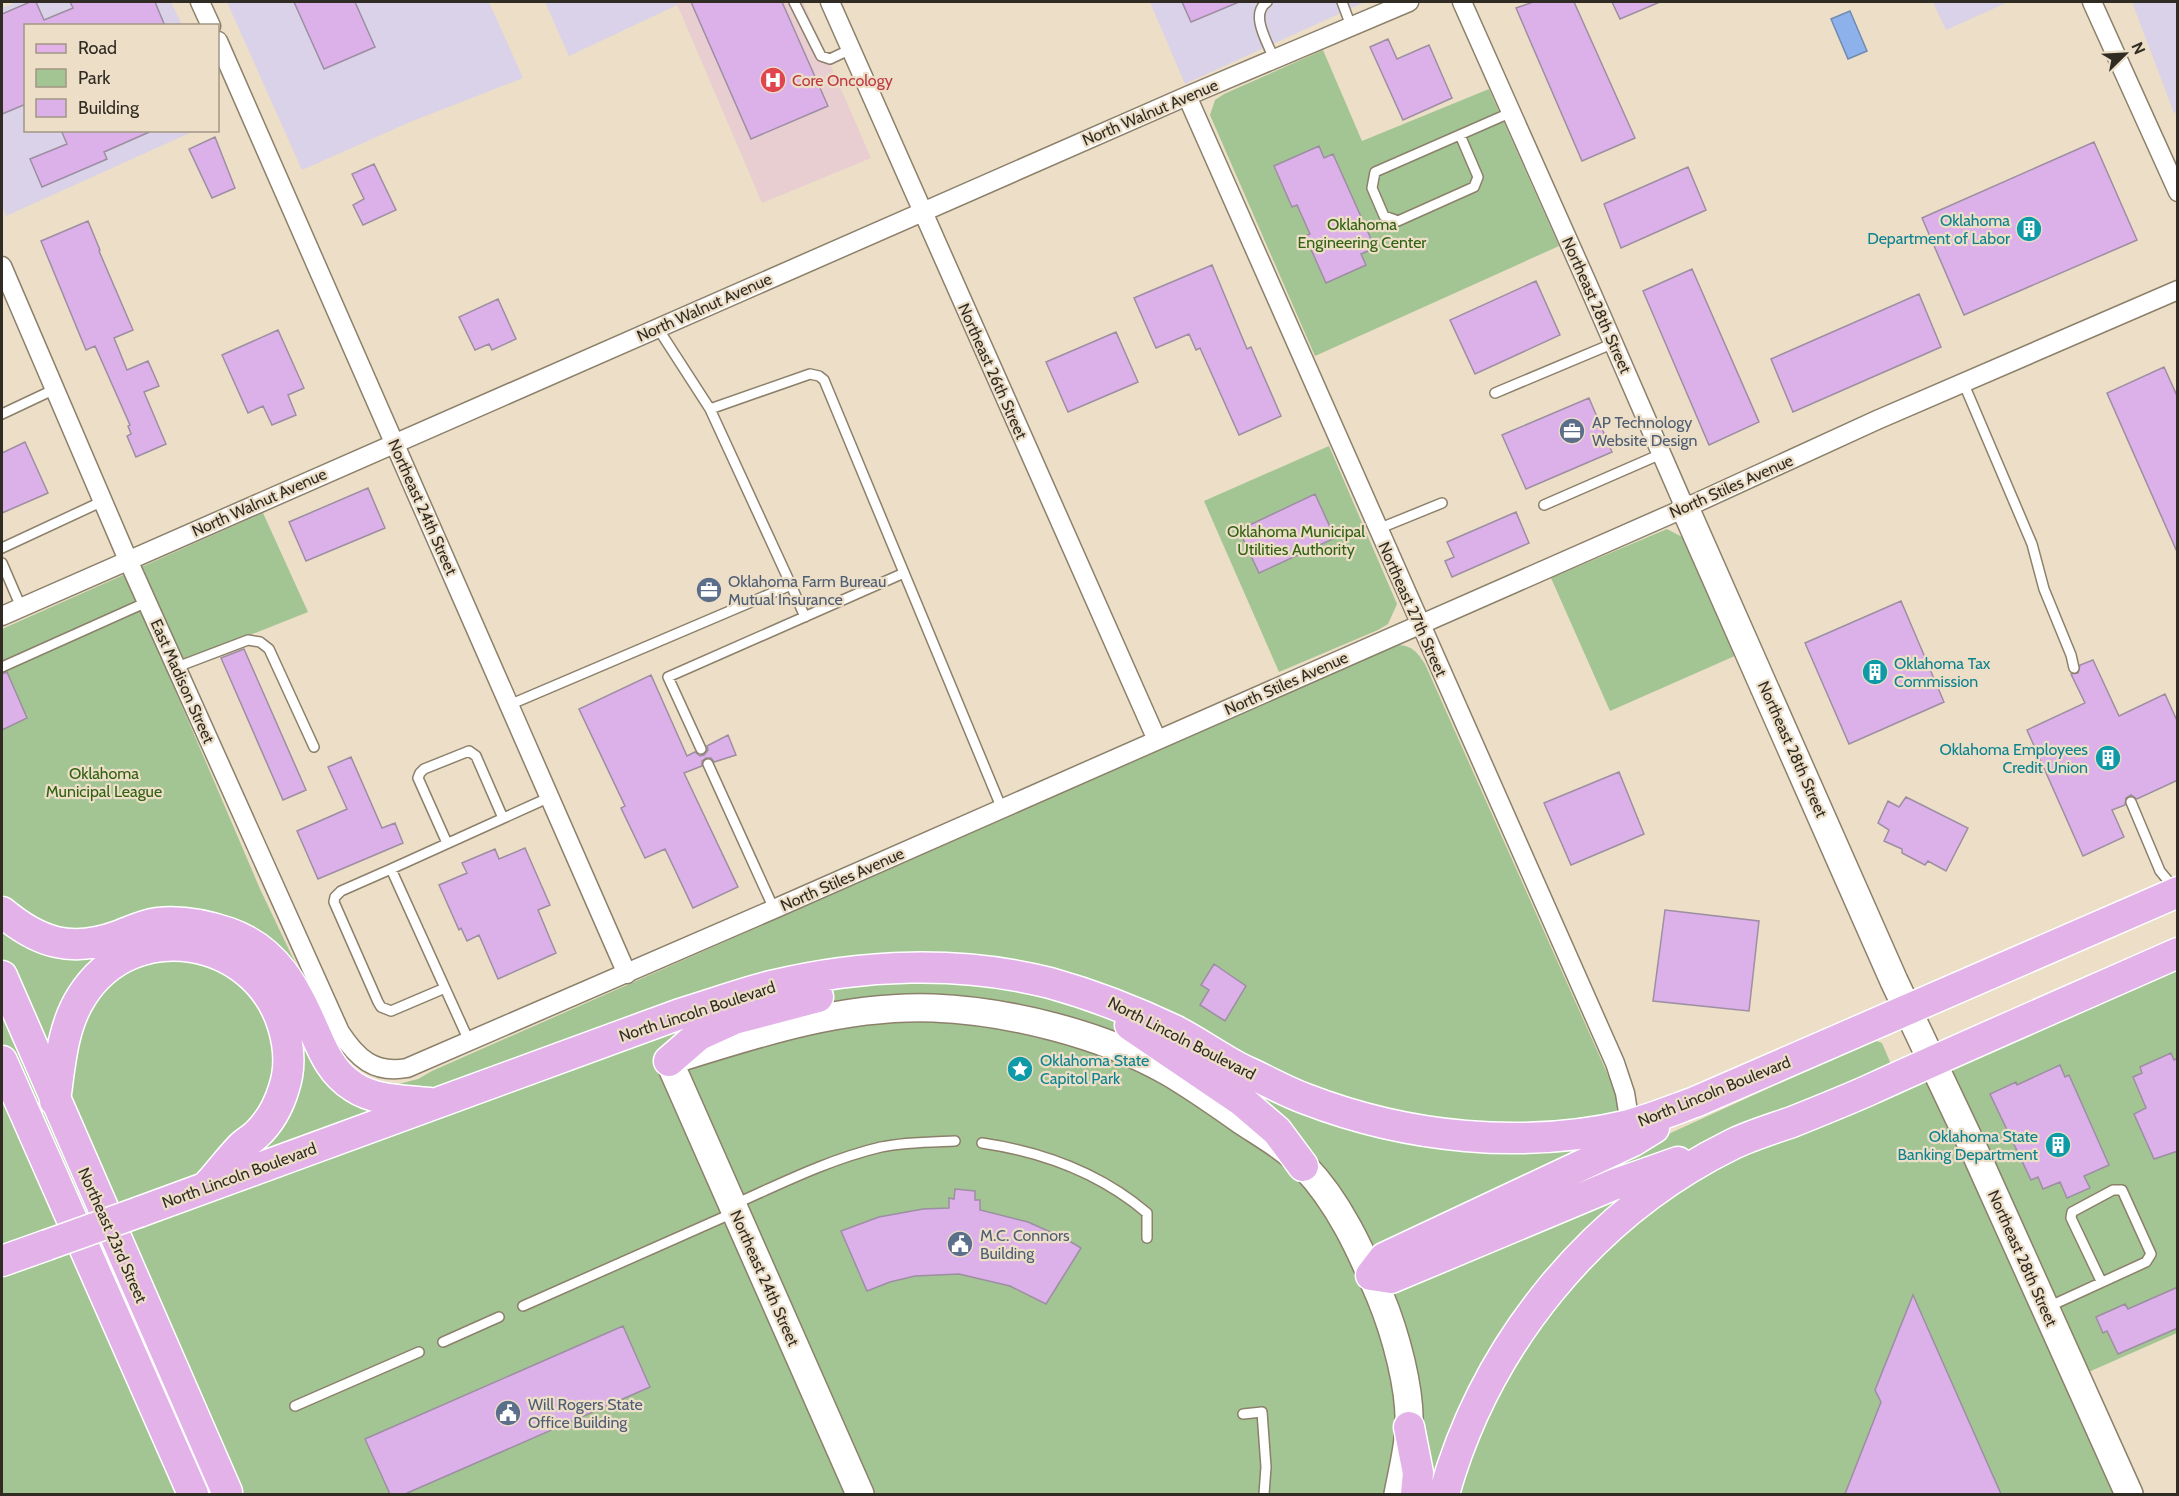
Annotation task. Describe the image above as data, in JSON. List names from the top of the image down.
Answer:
{
  "streets": {
    "main road": ["North Lincoln Boulevard", "Northeast 23rd Street"],
    "street": [
      "North Walnut Avenue",
      "Northeast 28th Street",
      "Northeast 26th Street",
      "North Stiles Avenue",
      "Northeast 24th Street",
      "Northeast 27th Street",
      "East Madison Street"
    ]
  },
  "crossings": [
    ["North Walnut Avenue", "Northeast 26th Street"],
    ["North Walnut Avenue", "Northeast 24th Street"],
    ["North Walnut Avenue", "Northeast 27th Street"],
    ["North Walnut Avenue", "East Madison Street"],
    ["Northeast 28th Street", "North Stiles Avenue"],
    ["Northeast 28th Street", "North Lincoln Boulevard"],
    ["Northeast 26th Street", "North Stiles Avenue"],
    ["North Stiles Avenue", "Northeast 24th Street"],
    ["North Stiles Avenue", "Northeast 27th Street"],
    ["North Stiles Avenue", "East Madison Street"],
    ["Northeast 27th Street", "North Lincoln Boulevard"]
  ],
  "parks": ["Oklahoma Engineering Center", "Oklahoma Municipal Utilities Authority", "Oklahoma Municipal League"],
  "places": {
    "hospital": ["Core Oncology"],
    "building": [
      "Oklahoma Department of Labor",
      "Oklahoma Tax Commission",
      "Oklahoma Employees Credit Union",
      "Oklahoma State Banking Department"
    ],
    "office": ["AP Technology Website Design", "Oklahoma Farm Bureau Mutual Insurance"],
    "place": ["Oklahoma State Capitol Park"],
    "public building": ["M.C. Connors Building", "Will Rogers State Office Building"]
  },
  "legend": ["Road", "Park", "Building"],
  "north": "top right"
}
